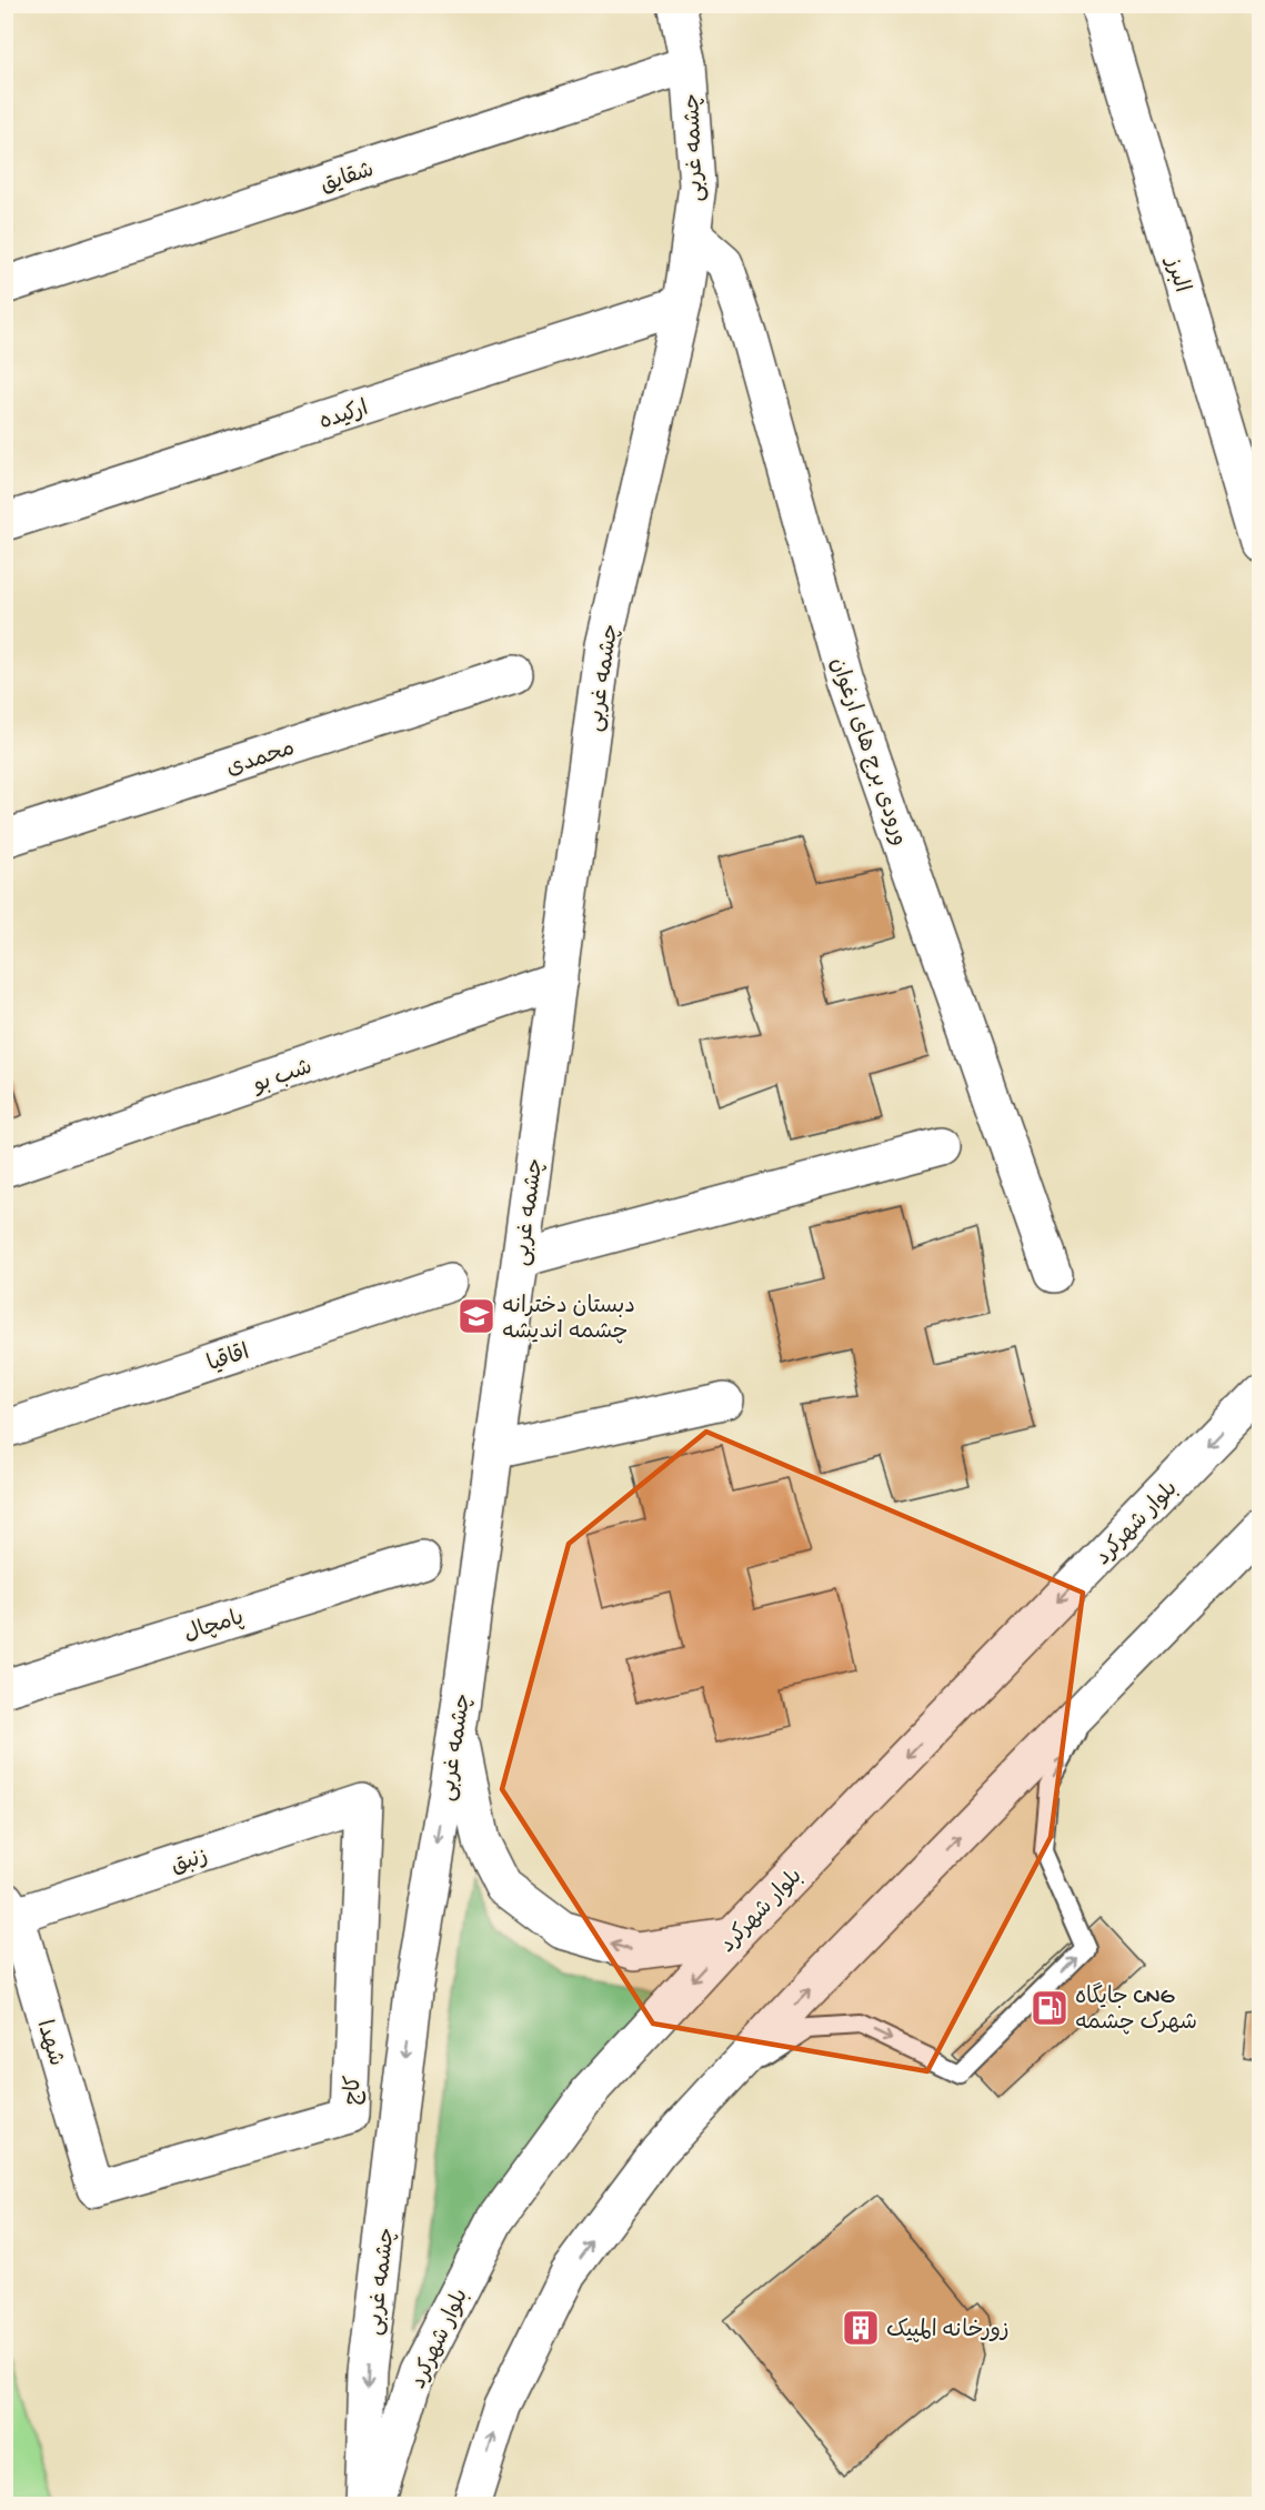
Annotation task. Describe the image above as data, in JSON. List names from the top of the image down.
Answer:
{
  "streets": {
    "street": [
      "چشمه غربی",
      "شقایق",
      "البرز",
      "ارکیده",
      "ورودی برج های ارغوان",
      "محمدی",
      "شب بو",
      "اقاقیا",
      "بلوار شهرکرد",
      "پامچال",
      "زنبق",
      "شهدا",
      "کاج"
    ]
  },
  "crossings": [
    ["چشمه غربی", "شقایق"],
    ["چشمه غربی", "ارکیده"],
    ["چشمه غربی", "ورودی برج های ارغوان"],
    ["چشمه غربی", "شب بو"],
    ["زنبق", "شهدا"],
    ["زنبق", "کاج"],
    ["شهدا", "کاج"]
  ],
  "places": {
    "school or university": ["دبستان دخترانه چشمه اندیشه"],
    "fuel station": ["جایگاه CNG شهرک چشمه"],
    "building": ["زورخانه المپیک"]
  }
}
